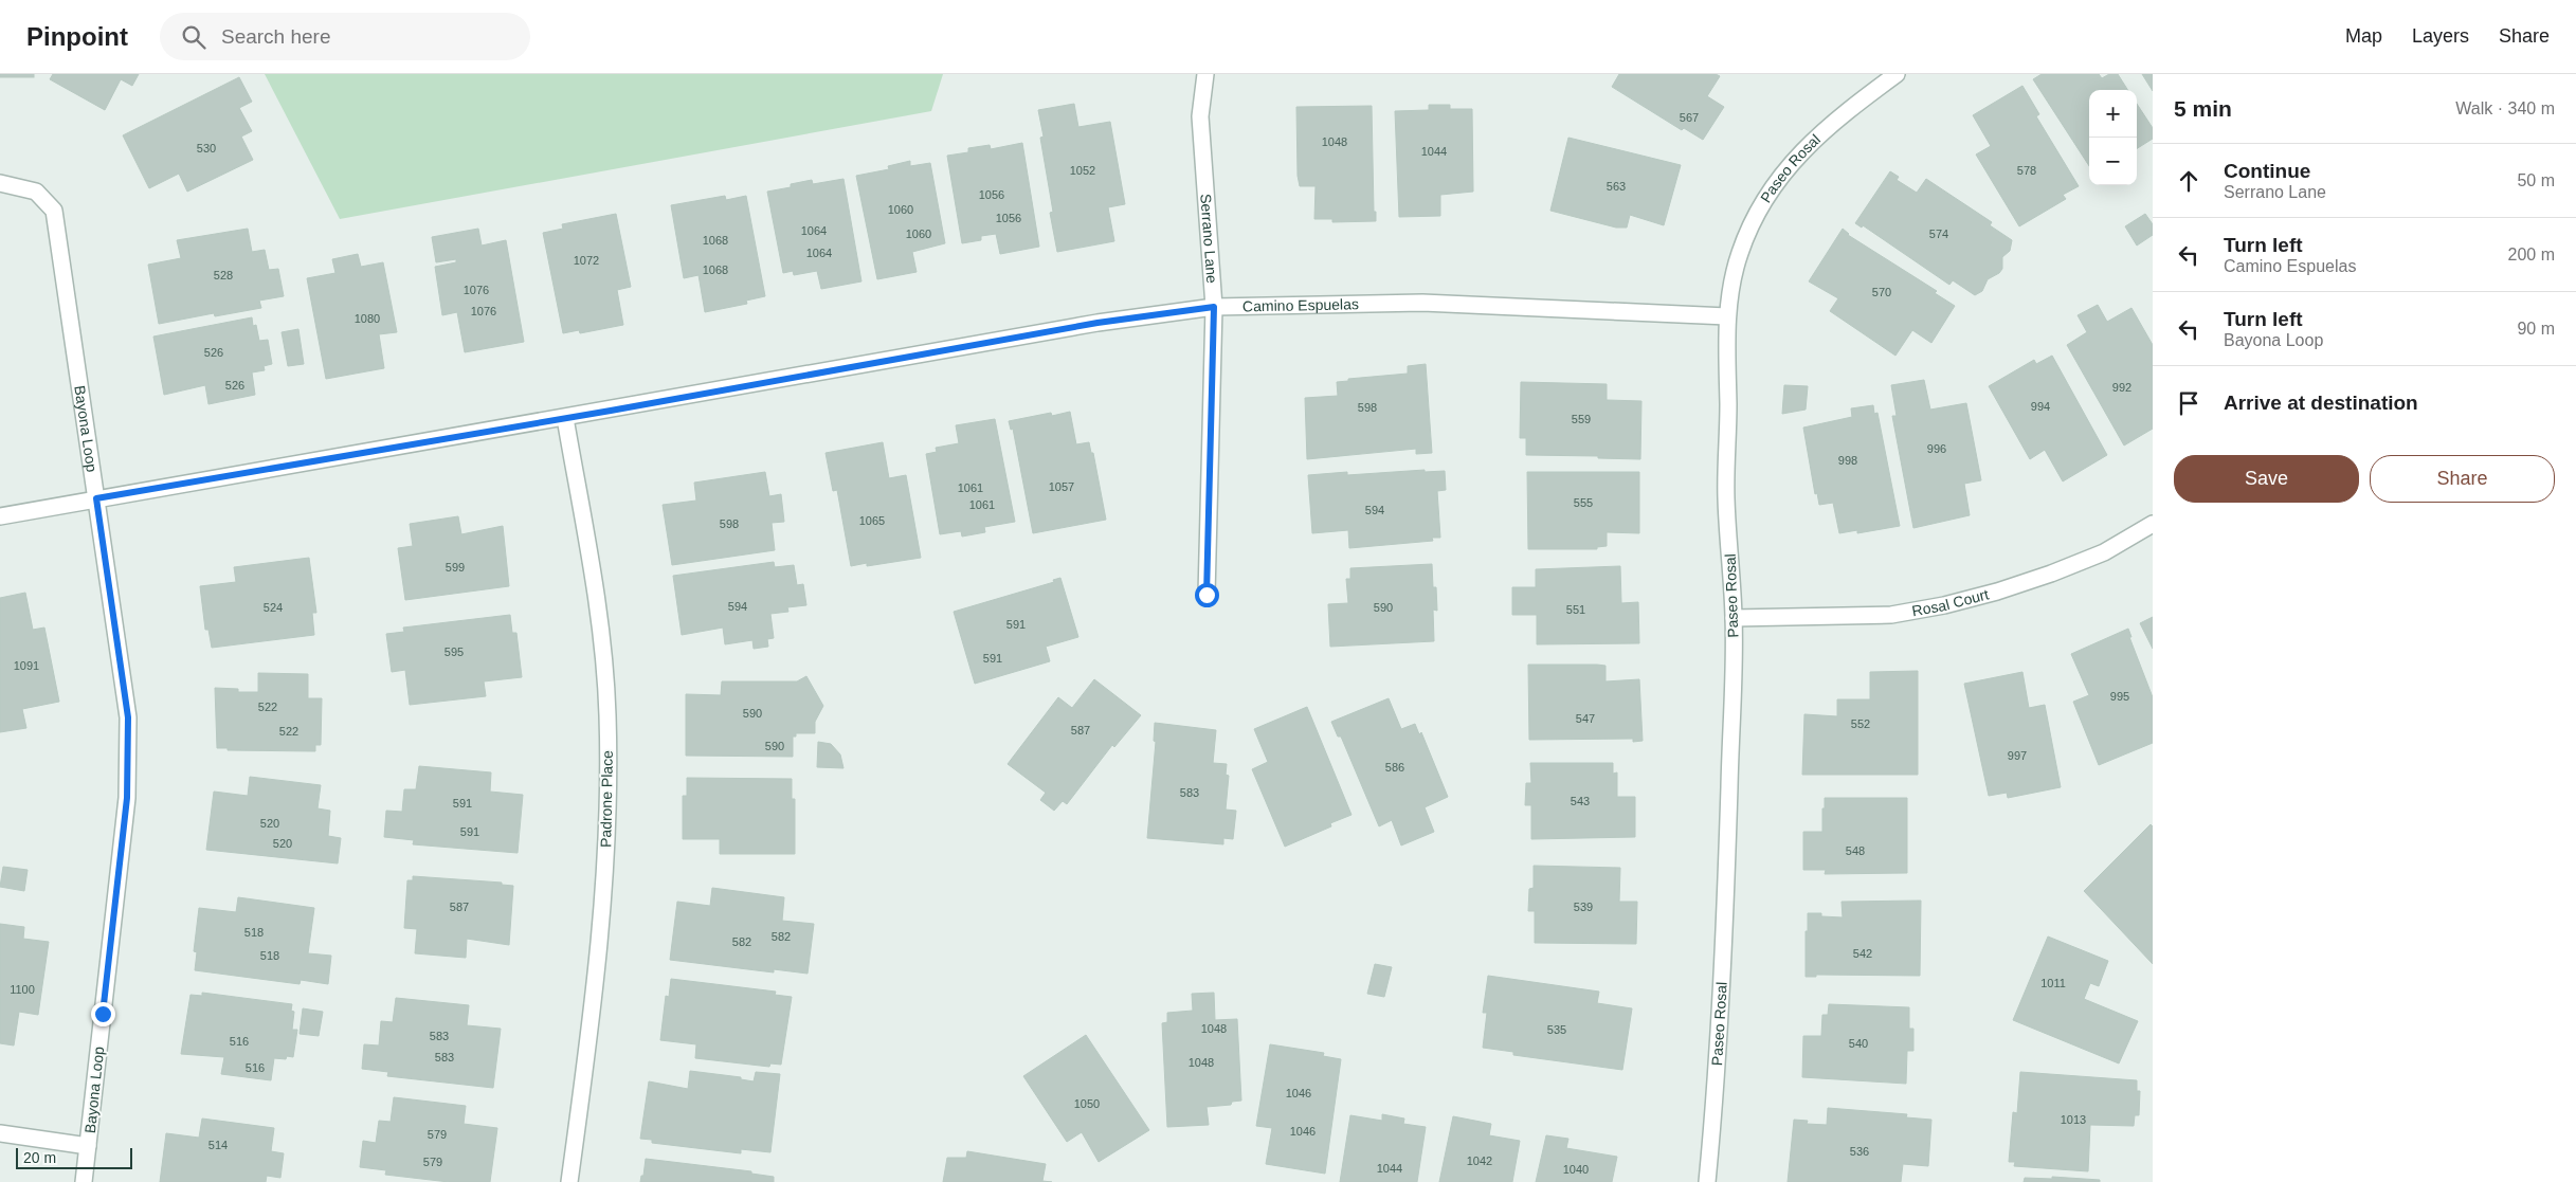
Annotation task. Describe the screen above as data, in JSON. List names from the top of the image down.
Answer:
{
  "streets": {
    "street": [
      "Paseo Rosal",
      "Serrano Lane",
      "Camino Espuelas",
      "Bayona Loop",
      "Rosal Court",
      "Padrone Place"
    ]
  },
  "crossings": [
    ["Paseo Rosal", "Camino Espuelas"],
    ["Paseo Rosal", "Rosal Court"],
    ["Serrano Lane", "Camino Espuelas"],
    ["Camino Espuelas", "Bayona Loop"],
    ["Camino Espuelas", "Padrone Place"]
  ],
  "house_numbers": [
    "567",
    "1048",
    "530",
    "1044",
    "1052",
    "578",
    "563",
    "1056",
    "1060",
    "1056",
    "1064",
    "1060",
    "574",
    "1068",
    "1064",
    "1072",
    "1068",
    "528",
    "1076",
    "570",
    "1076",
    "1080",
    "526",
    "526",
    "992",
    "994",
    "598",
    "559",
    "996",
    "998",
    "1057",
    "1061",
    "555",
    "1061",
    "594",
    "1065",
    "598",
    "599",
    "594",
    "524",
    "590",
    "551",
    "591",
    "595",
    "591",
    "1091",
    "995",
    "522",
    "590",
    "547",
    "552",
    "587",
    "522",
    "590",
    "997",
    "586",
    "583",
    "543",
    "591",
    "520",
    "591",
    "520",
    "548",
    "587",
    "539",
    "518",
    "582",
    "582",
    "542",
    "518",
    "1011",
    "1100",
    "1048",
    "535",
    "583",
    "516",
    "540",
    "583",
    "1048",
    "516",
    "1046",
    "1050",
    "1013",
    "1046",
    "579",
    "514",
    "536",
    "1042",
    "579",
    "1044",
    "1040"
  ],
  "scale_bar": "20 m",
  "page": {
    "header": "Pinpoint",
    "search": "Search here",
    "nav": ["Map", "Layers", "Share"],
    "heading": ["5 min", "Walk · 340 m"],
    "map_buttons": ["+", "−"],
    "list": [
      ["Continue", "Serrano Lane", "50 m"],
      ["Turn left", "Camino Espuelas", "200 m"],
      ["Turn left", "Bayona Loop", "90 m"],
      "Arrive at destination"
    ],
    "buttons": ["Save", "Share"],
    "scale": "20 m"
  }
}
